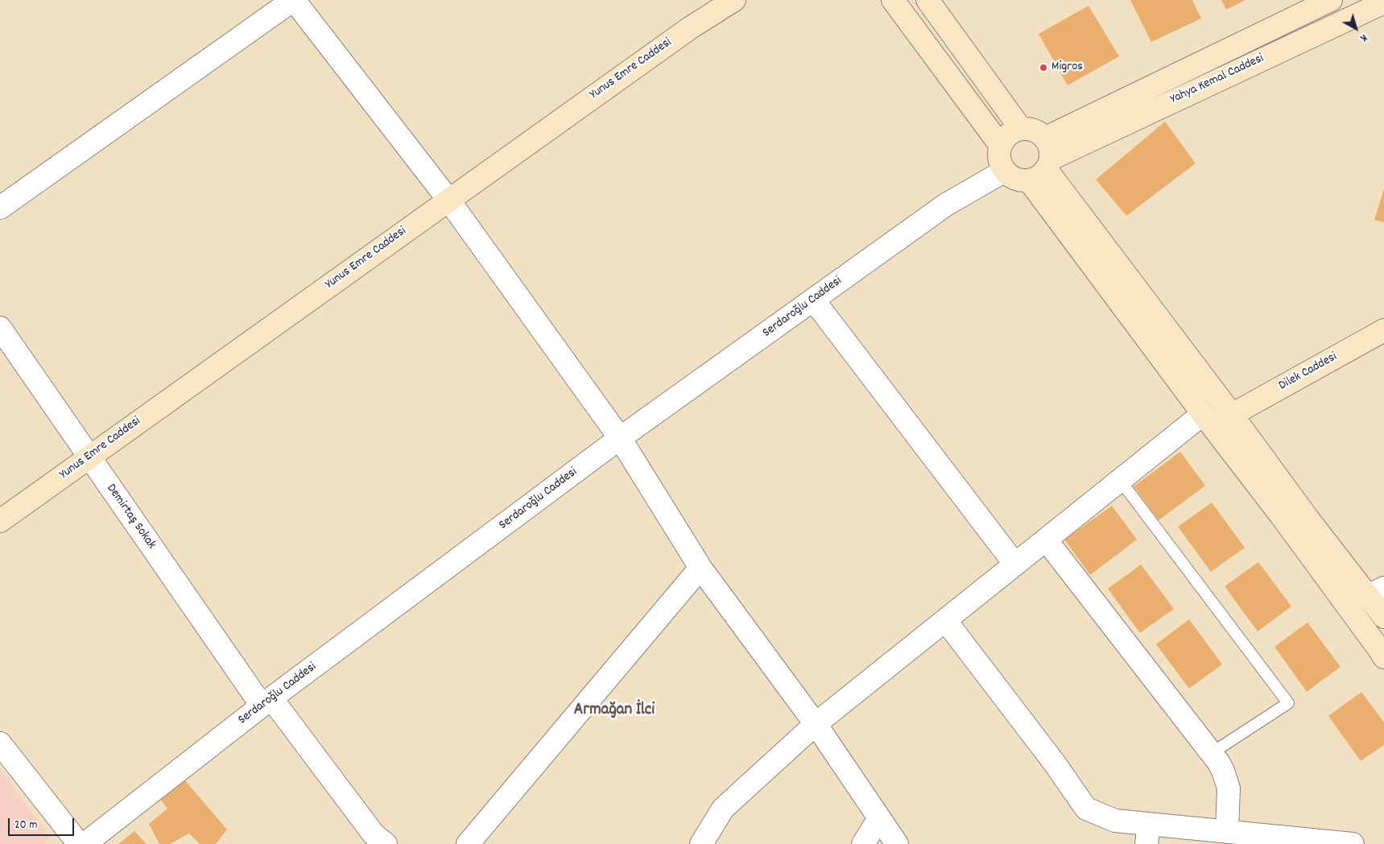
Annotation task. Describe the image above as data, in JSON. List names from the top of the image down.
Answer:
{
  "streets": {
    "main road": ["Yunus Emre Caddesi", "Yahya Kemal Caddesi", "Dilek Caddesi"],
    "street": ["Serdaroğlu Caddesi", "Demirtaş Sokak"]
  },
  "crossings": [
    ["Yunus Emre Caddesi", "Demirtaş Sokak"],
    ["Yahya Kemal Caddesi", "Serdaroğlu Caddesi"],
    ["Serdaroğlu Caddesi", "Demirtaş Sokak"]
  ],
  "districts": ["Armağan İlci"],
  "places": ["Migros"],
  "scale_bar": "20 m",
  "north": "bottom right"
}
